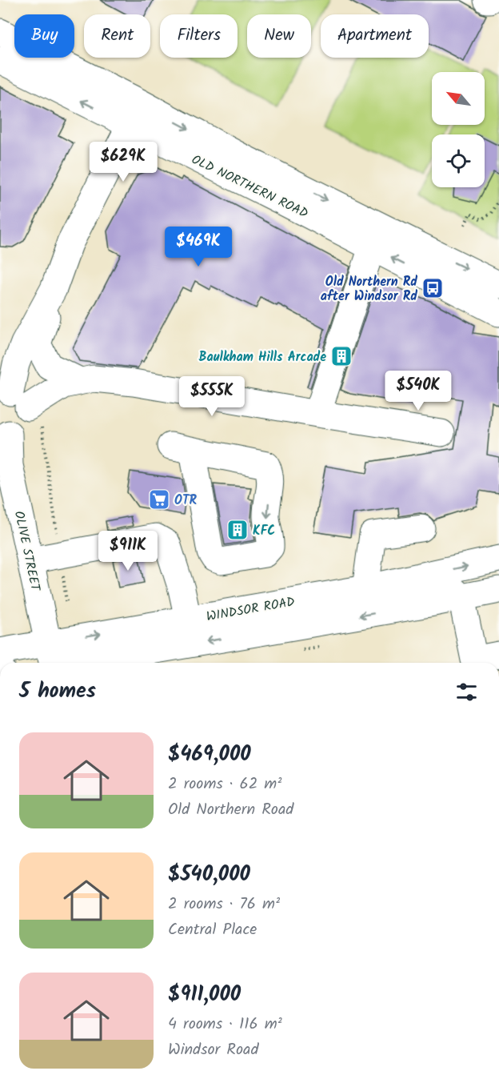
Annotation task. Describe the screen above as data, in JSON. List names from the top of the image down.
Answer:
{
  "streets": {
    "main road": ["OLD NORTHERN ROAD", "OLIVE STREET", "WINDSOR ROAD"]
  },
  "crossings": [
    ["OLIVE STREET", "WINDSOR ROAD"]
  ],
  "places": {
    "bus stop": ["Old Northern Rd after Windsor Rd"],
    "building": ["Baulkham Hills Arcade", "KFC"],
    "supermarket": ["OTR"]
  },
  "north": "top left",
  "page": {
    "chip": [
      "Buy",
      "Rent",
      "Filters",
      "New",
      "Apartment"
    ],
    "price": [
      "$629K",
      "$469K",
      "$540K",
      "$555K",
      "$911K"
    ],
    "heading": "5 homes",
    "list": [
      {
        "name": "$469,000",
        "note": "2 rooms · 62 m² · Old Northern Road"
      },
      {
        "name": "$540,000",
        "note": "2 rooms · 76 m² · Central Place"
      },
      {
        "name": "$911,000",
        "note": "4 rooms · 116 m² · Windsor Road"
      }
    ]
  }
}
